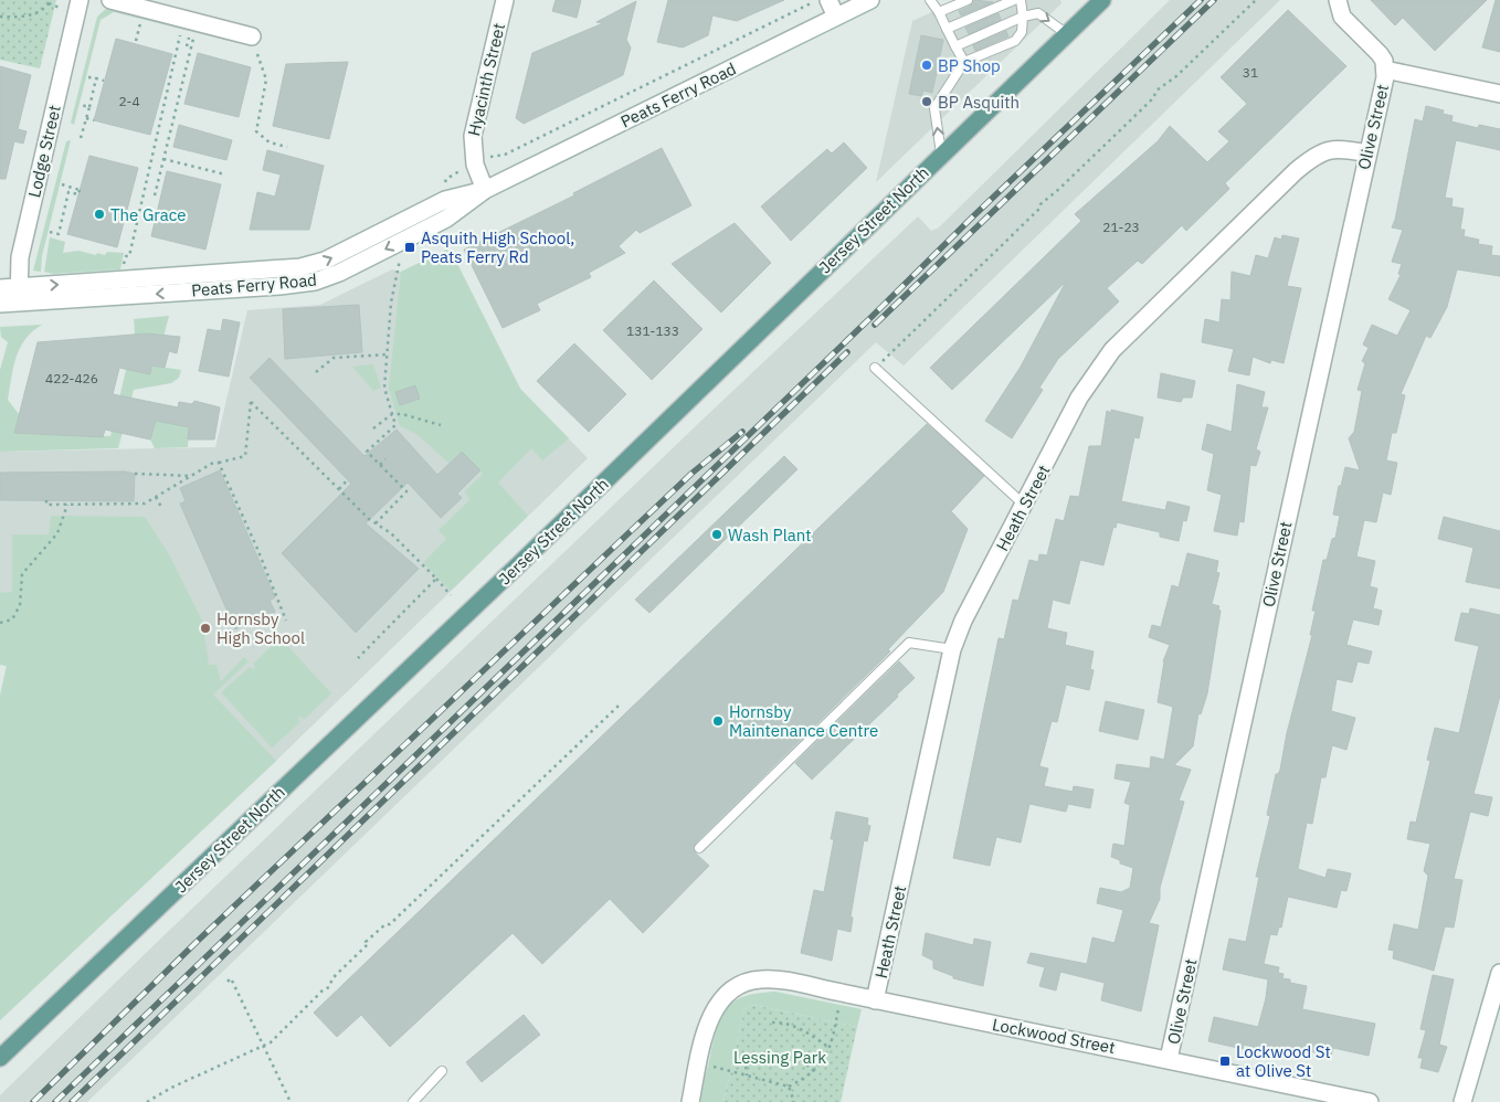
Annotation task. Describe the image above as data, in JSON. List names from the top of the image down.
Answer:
{
  "streets": {
    "main road": ["Jersey Street North"],
    "street": [
      "Hyacinth Street",
      "Peats Ferry Road",
      "Olive Street",
      "Lodge Street",
      "Heath Street",
      "Lockwood Street"
    ]
  },
  "crossings": [
    ["Hyacinth Street", "Peats Ferry Road"],
    ["Peats Ferry Road", "Lodge Street"],
    ["Olive Street", "Heath Street"],
    ["Olive Street", "Lockwood Street"],
    ["Heath Street", "Lockwood Street"]
  ],
  "parks": ["Lessing Park"],
  "places": {
    "other": [
      "BP Shop",
      "BP Asquith",
      "The Grace",
      "Wash Plant",
      "Hornsby High School",
      "Hornsby Maintenance Centre"
    ],
    "transit": ["Asquith High School, Peats Ferry Rd", "Lockwood St at Olive St"]
  },
  "house_numbers": [
    "31",
    "2-4",
    "21-23",
    "131-133",
    "422-426"
  ]
}
